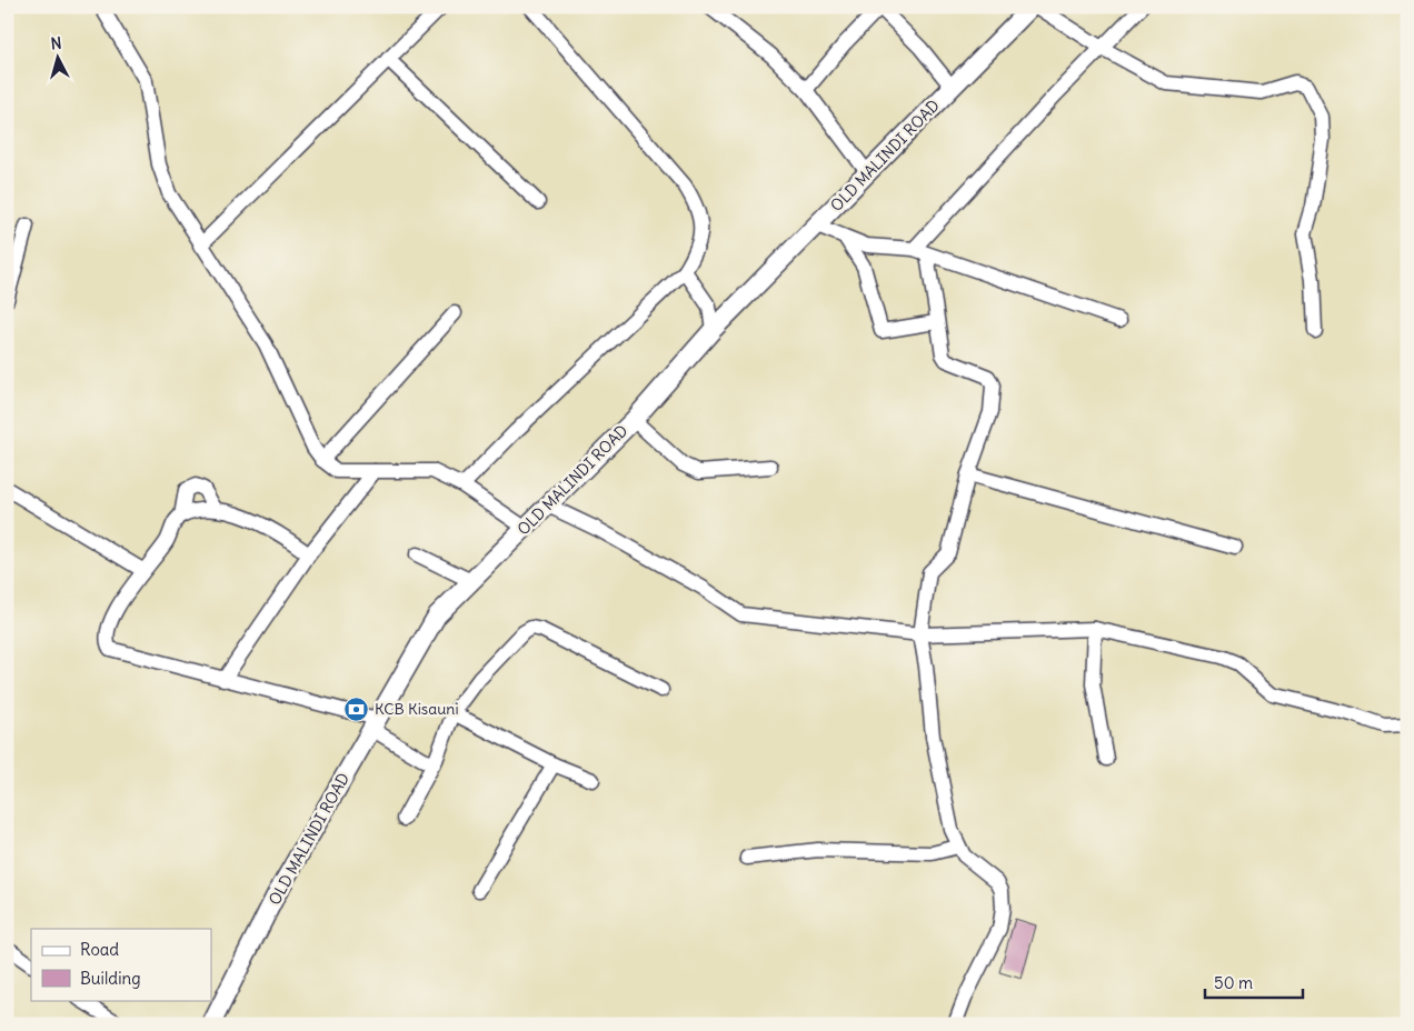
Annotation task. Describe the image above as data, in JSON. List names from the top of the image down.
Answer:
{
  "streets": {
    "main road": ["OLD MALINDI ROAD"]
  },
  "places": {
    "bank": ["KCB Kisauni"]
  },
  "legend": ["Road", "Building"],
  "scale_bar": "50 m",
  "north": "top"
}
